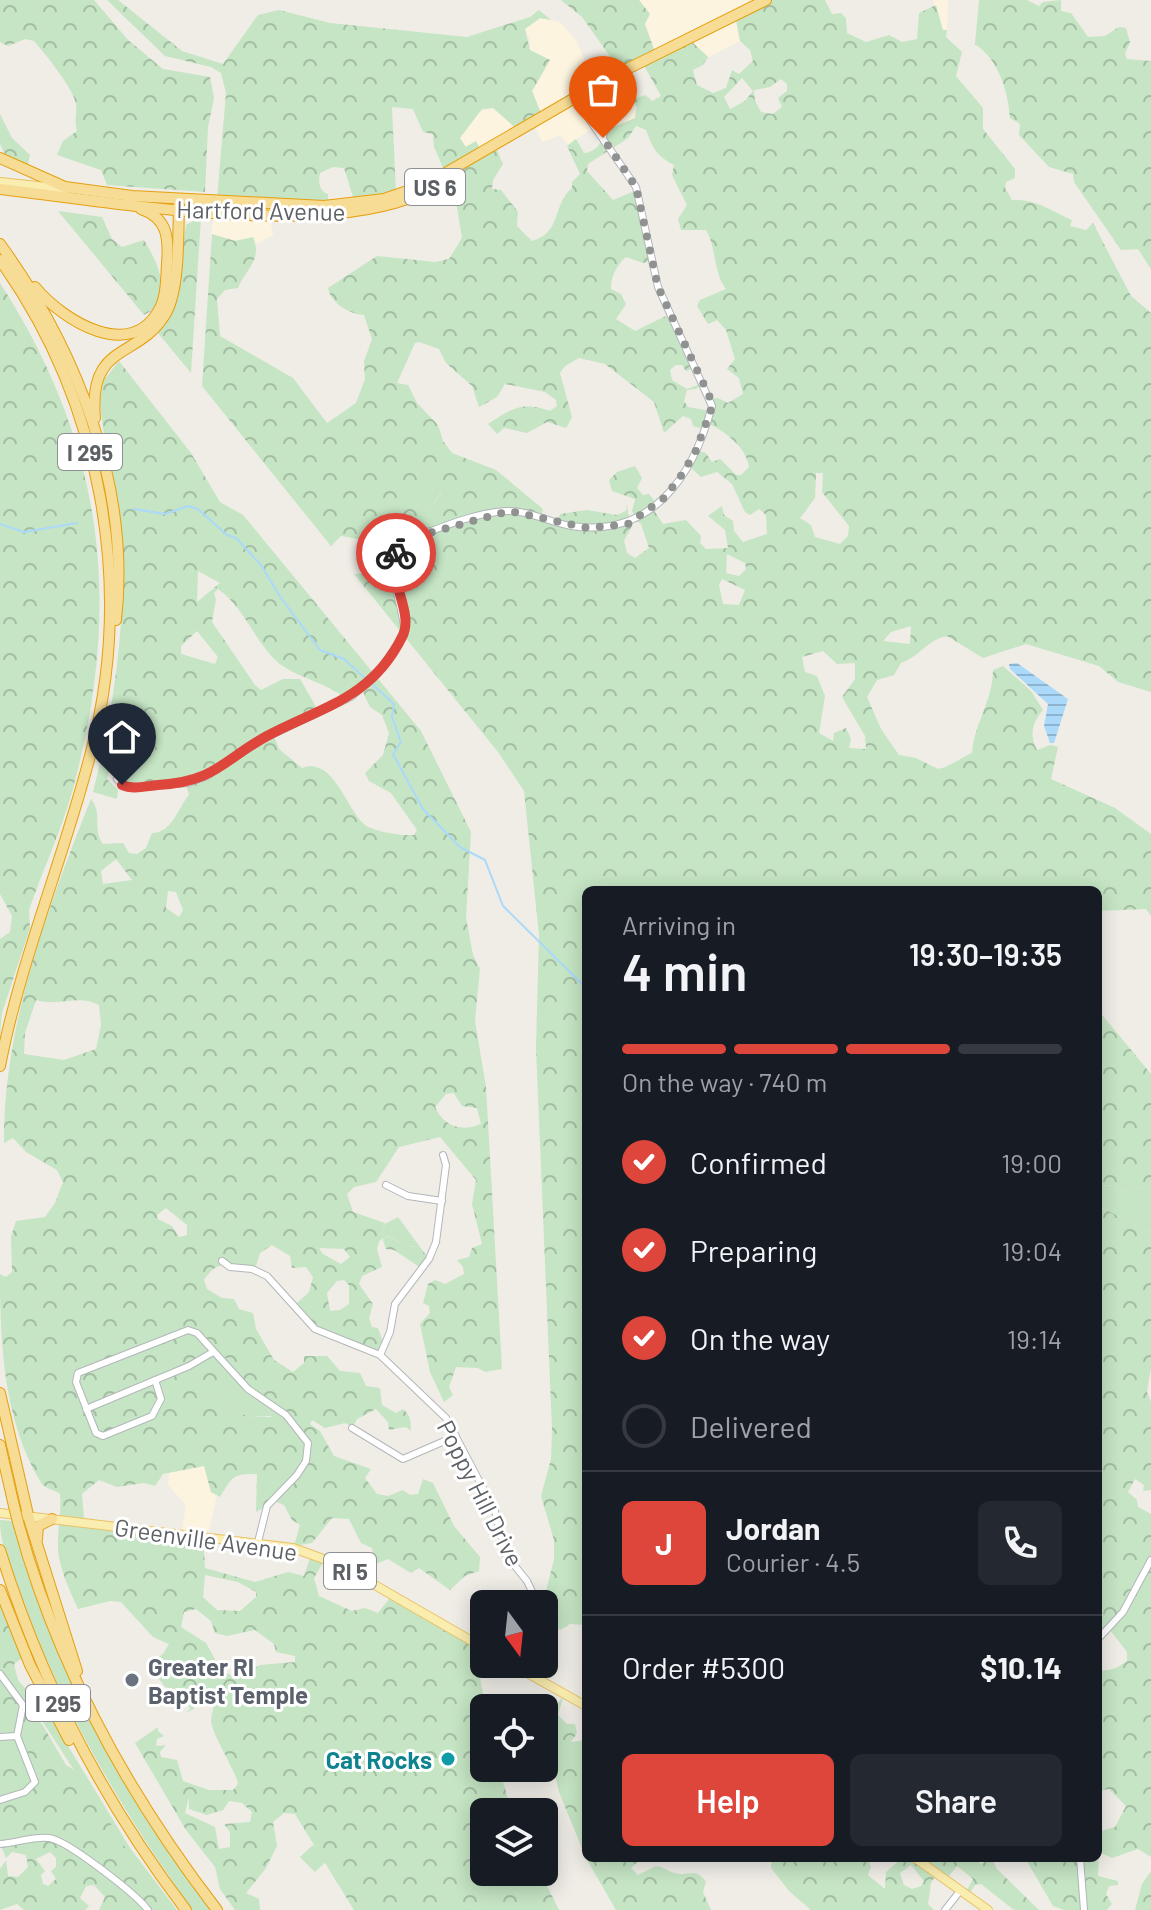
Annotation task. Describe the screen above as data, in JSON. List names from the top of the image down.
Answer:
{
  "streets": {
    "highway": ["US 6", "Hartford Avenue", "I 295"],
    "main road": ["Greenville Avenue", "RI 5"],
    "street": ["Poppy Hill Drive"]
  },
  "crossings": [
    ["US 6", "Hartford Avenue"]
  ],
  "places": ["Greater RI Baptist Temple", "Cat Rocks"],
  "north": "bottom",
  "page": {
    "heading": ["4 min", "Arriving in", "19:30–19:35"],
    "panel": [
      "Jordan",
      "Courier · 4.5",
      "Order #5300",
      "$10.14"
    ],
    "bar": "On the way · 740 m",
    "list": [
      ["Confirmed", "19:00"],
      ["Preparing", "19:04"],
      ["On the way", "19:14"],
      "Delivered"
    ],
    "round": "J",
    "buttons": ["Help", "Share"]
  }
}
